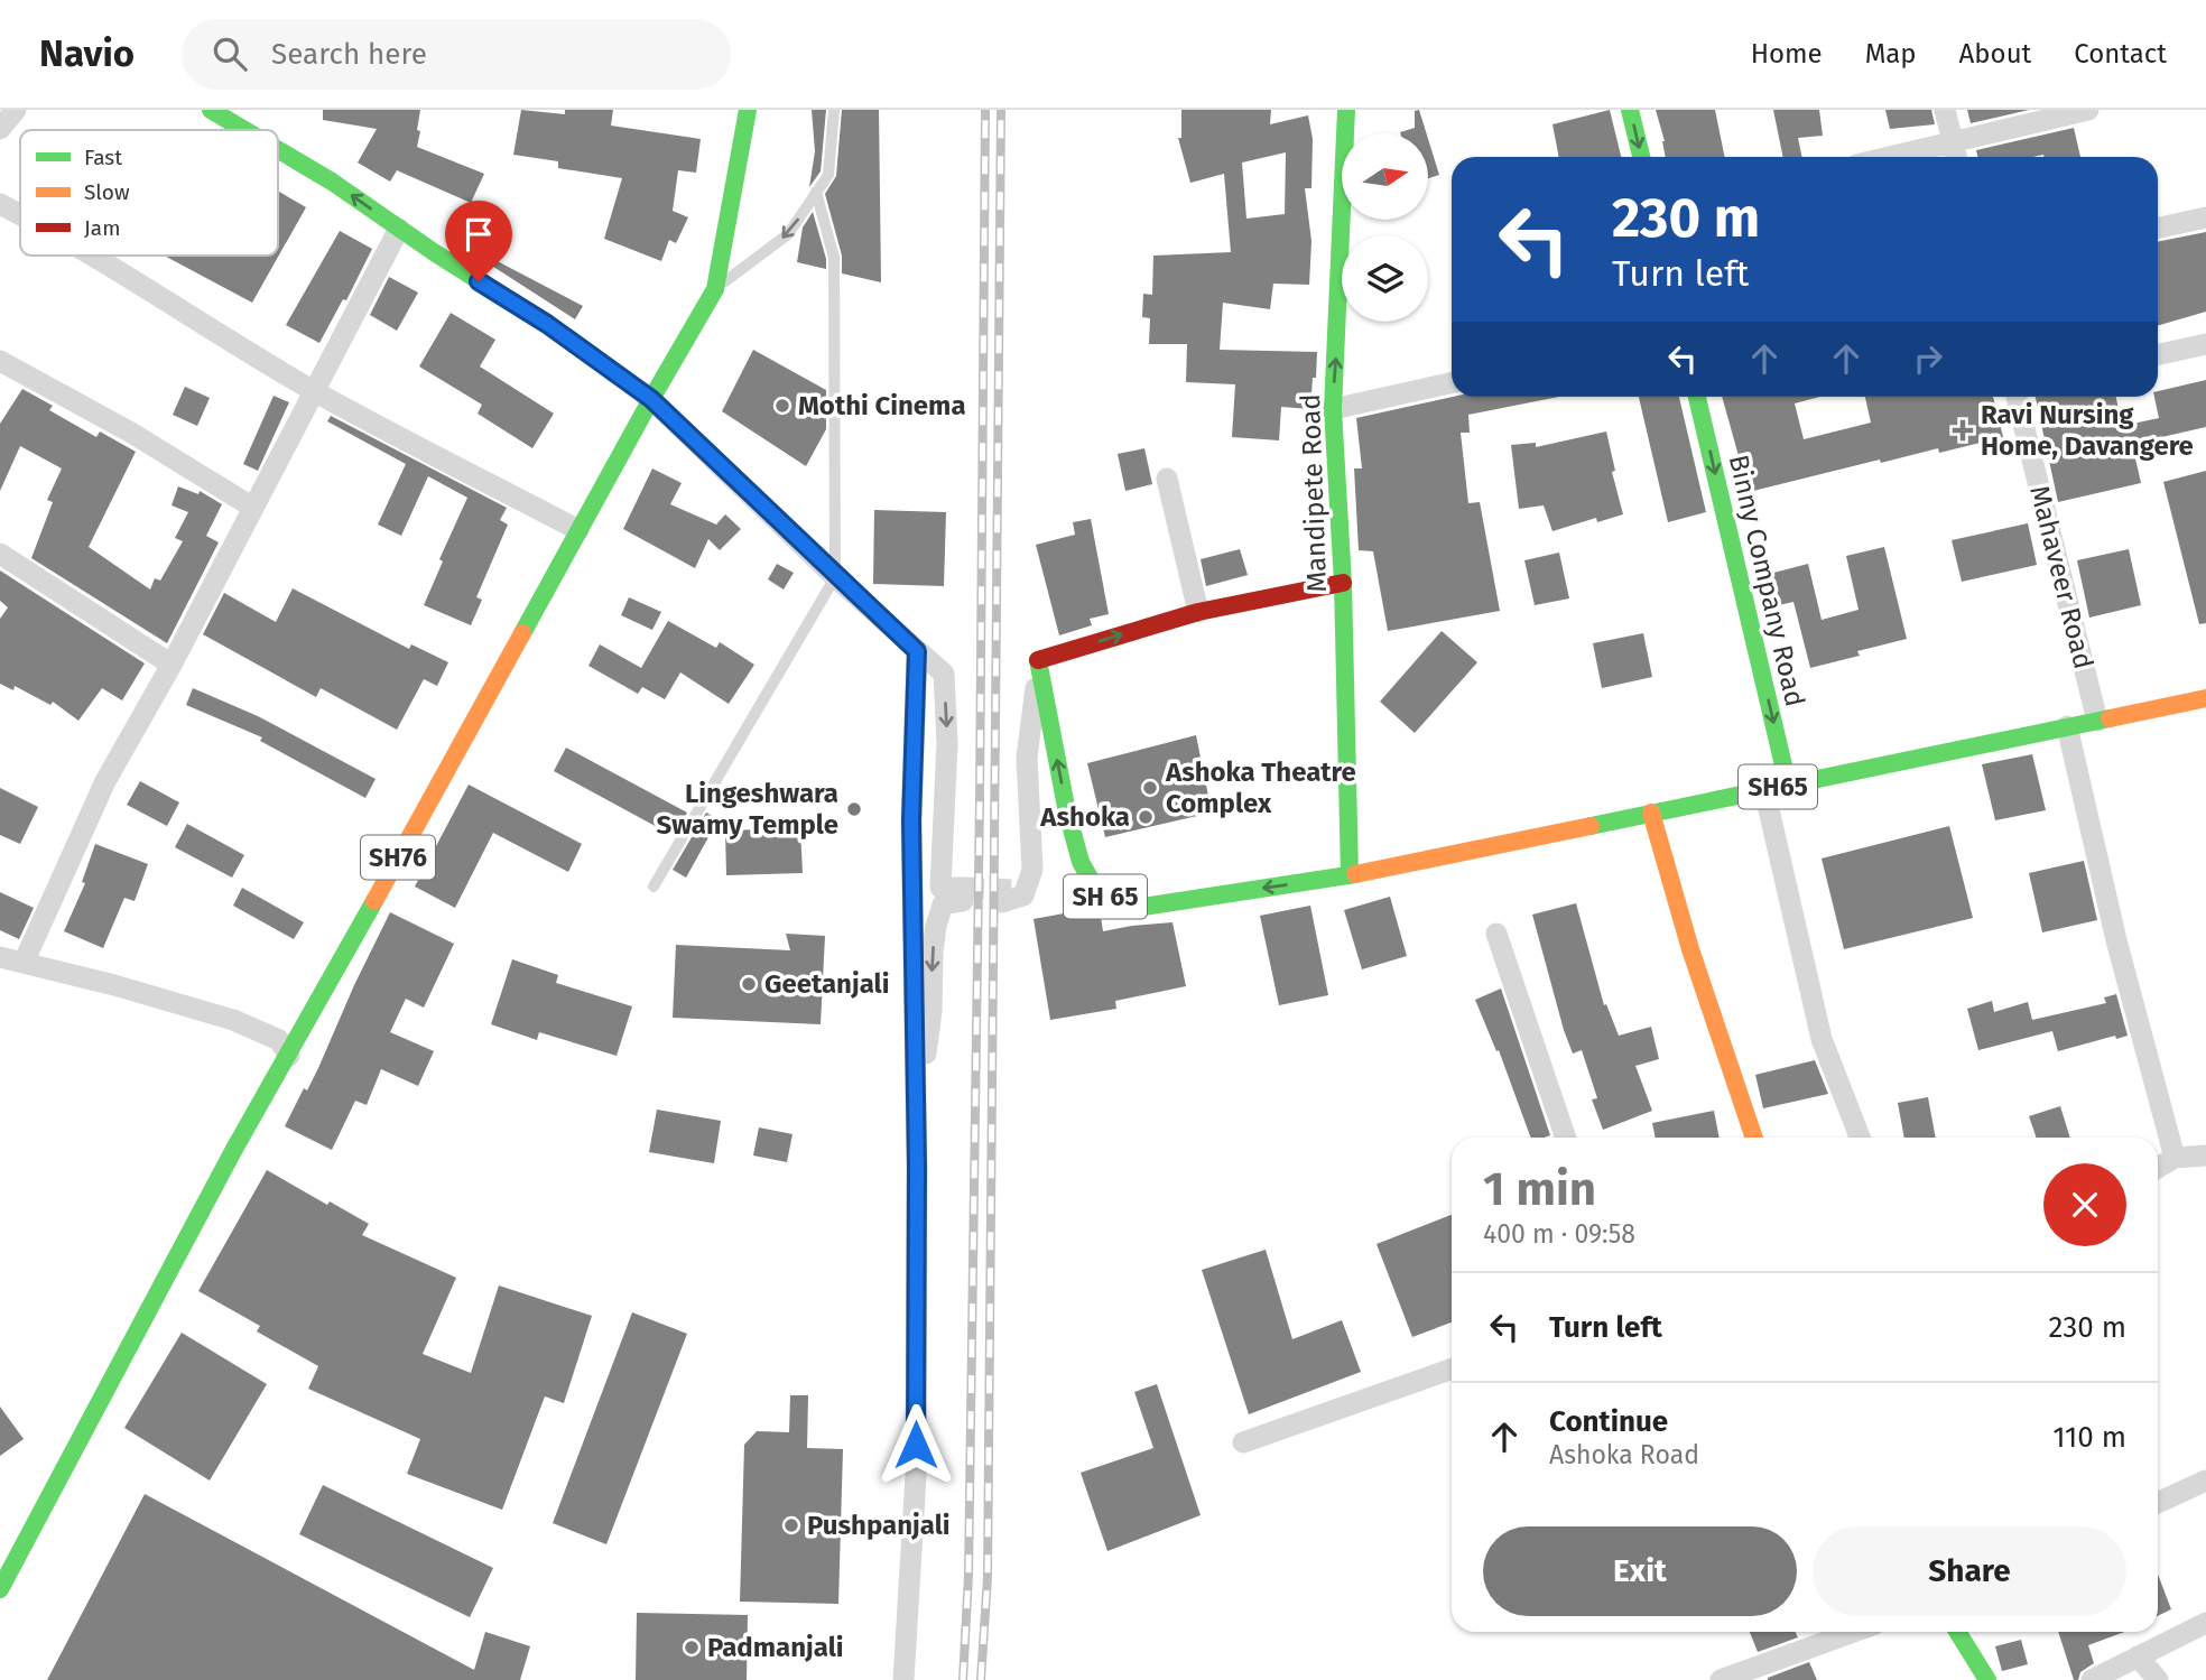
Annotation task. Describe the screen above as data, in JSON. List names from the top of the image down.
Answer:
{
  "streets": {
    "main road": [
      "Mandipete Road",
      "Binny Company Road",
      "SH65",
      "SH76",
      "SH 65"
    ],
    "street": ["Mahaveer Road"]
  },
  "crossings": [
    ["Mandipete Road", "SH65"],
    ["Mandipete Road", "SH 65"],
    ["Mahaveer Road", "SH65"],
    ["Binny Company Road", "SH65"],
    ["SH65", "SH 65"]
  ],
  "one_way": ["Mandipete Road", "Binny Company Road"],
  "places": {
    "other": [
      "Mothi Cinema",
      "Ashoka Theatre Complex",
      "Lingeshwara Swamy Temple",
      "Ashoka",
      "Geetanjali",
      "Pushpanjali",
      "Padmanjali"
    ],
    "health": ["Ravi Nursing Home, Davangere"]
  },
  "legend": ["Fast", "Slow", "Jam"],
  "north": "right",
  "page": {
    "header": "Navio",
    "search": "Search here",
    "nav": [
      "Home",
      "Map",
      "About",
      "Contact"
    ],
    "turn": ["230 m", "Turn left"],
    "heading": ["1 min", "400 m · 09:58"],
    "list": [
      {
        "name": "Turn left",
        "value": "230 m"
      },
      {
        "name": "Continue",
        "note": "Ashoka Road",
        "value": "110 m"
      }
    ],
    "buttons": ["Exit", "Share"]
  }
}
